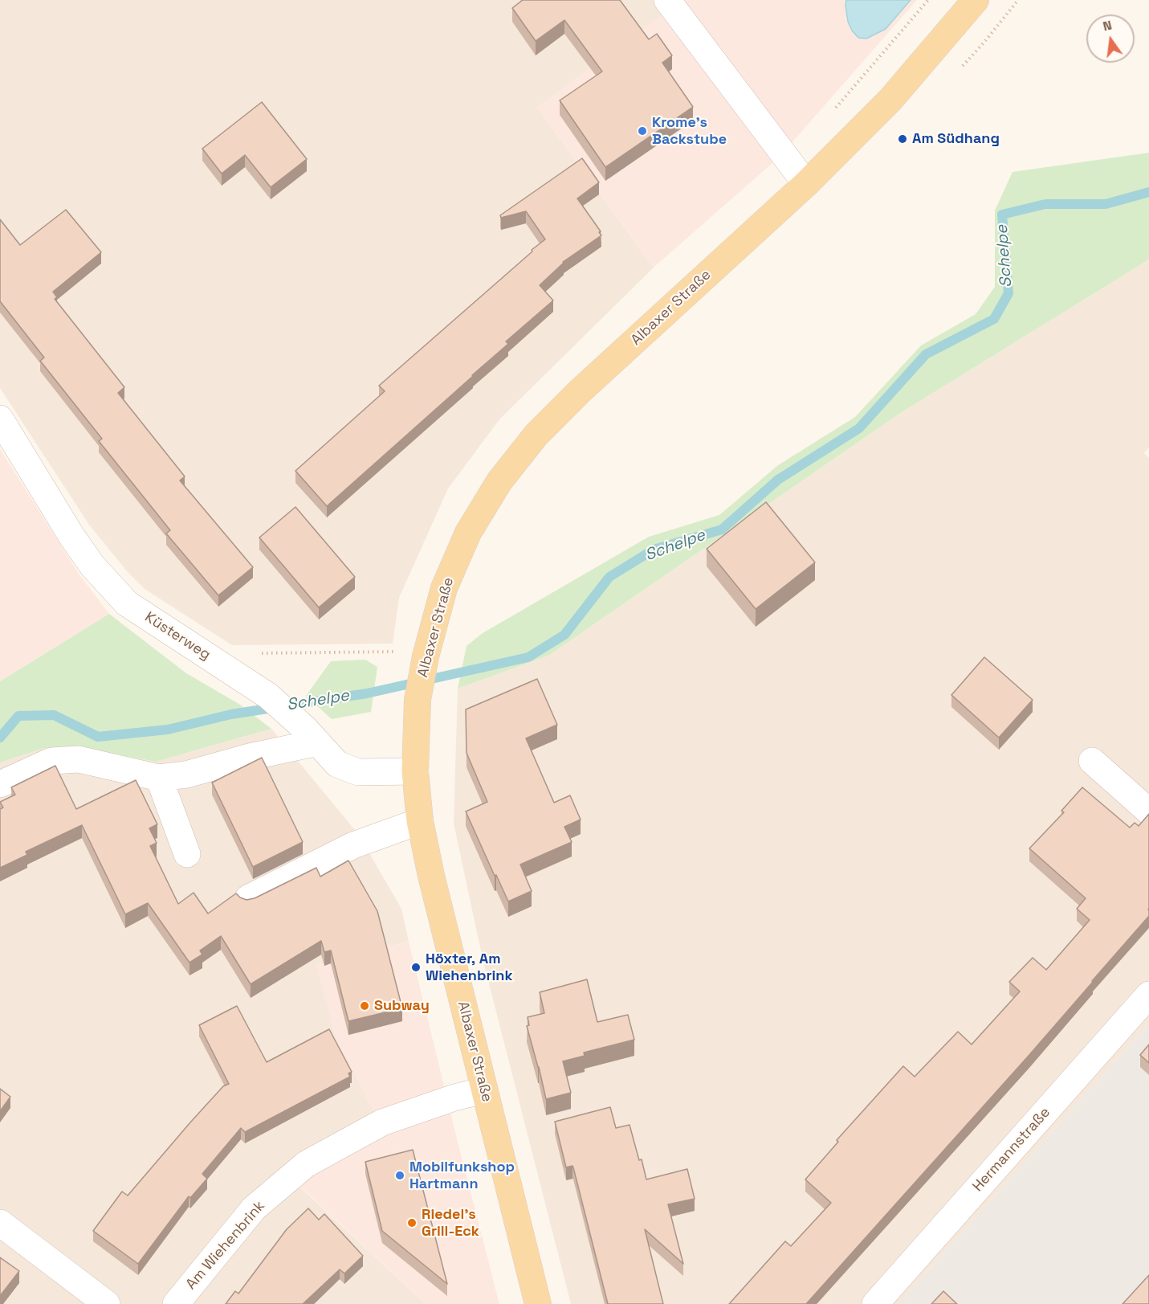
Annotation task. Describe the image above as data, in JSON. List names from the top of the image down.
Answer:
{
  "streets": {
    "main road": ["Albaxer Straße"],
    "street": ["Küsterweg", "Hermannstraße", "Am Wiehenbrink"]
  },
  "crossings": [
    ["Albaxer Straße", "Küsterweg"],
    ["Albaxer Straße", "Am Wiehenbrink"]
  ],
  "water": ["Schelpe"],
  "places": [
    "Krome's Backstube",
    "Am Südhang",
    "Höxter, Am Wiehenbrink",
    "Subway",
    "Mobilfunkshop Hartmann",
    "Riedel's Grill-Eck"
  ],
  "north": "top"
}
